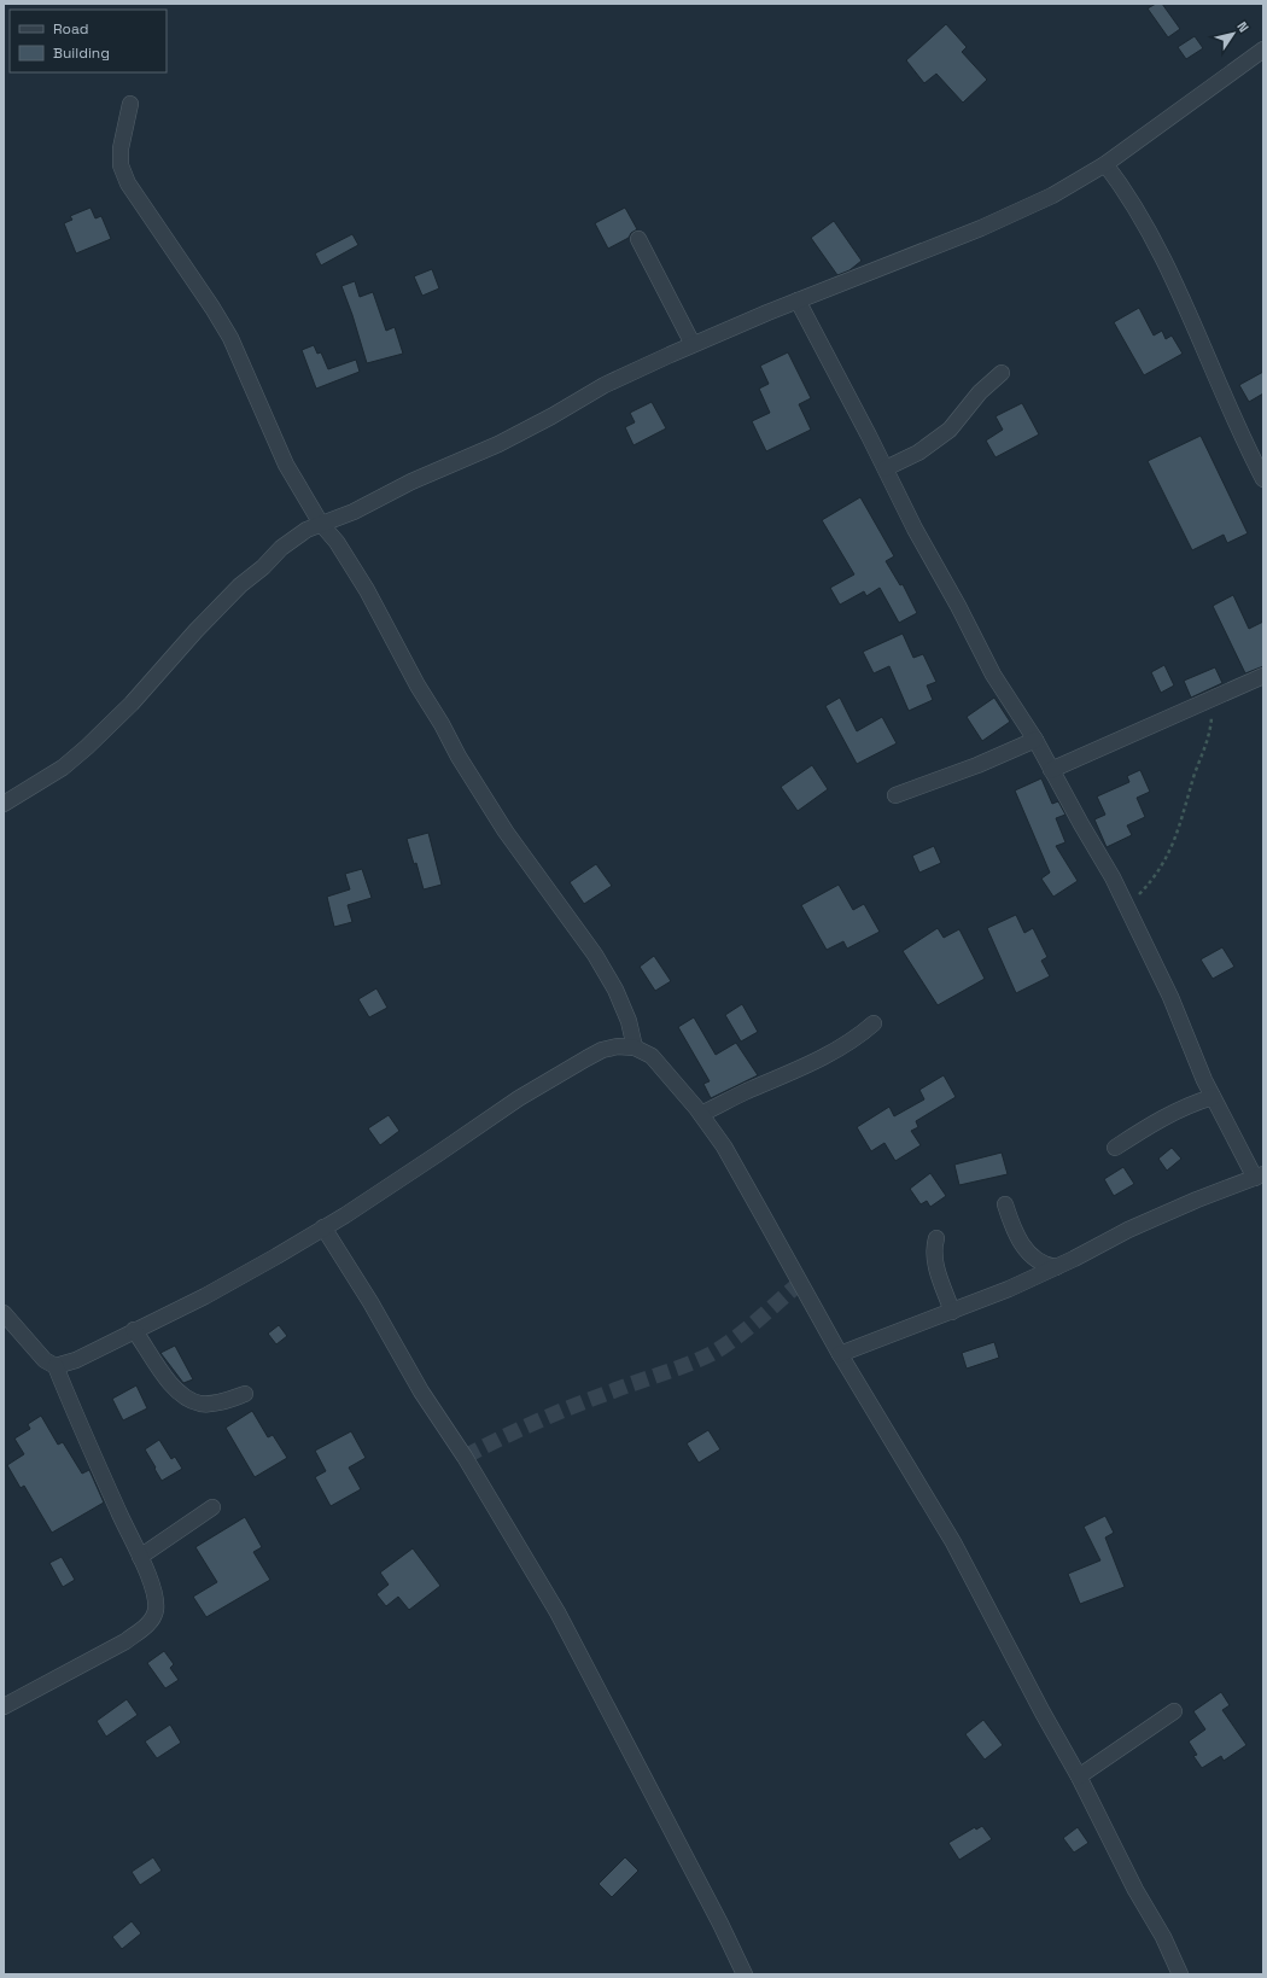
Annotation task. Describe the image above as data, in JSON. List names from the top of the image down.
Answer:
{
  "legend": ["Road", "Building"],
  "north": "top right"
}
